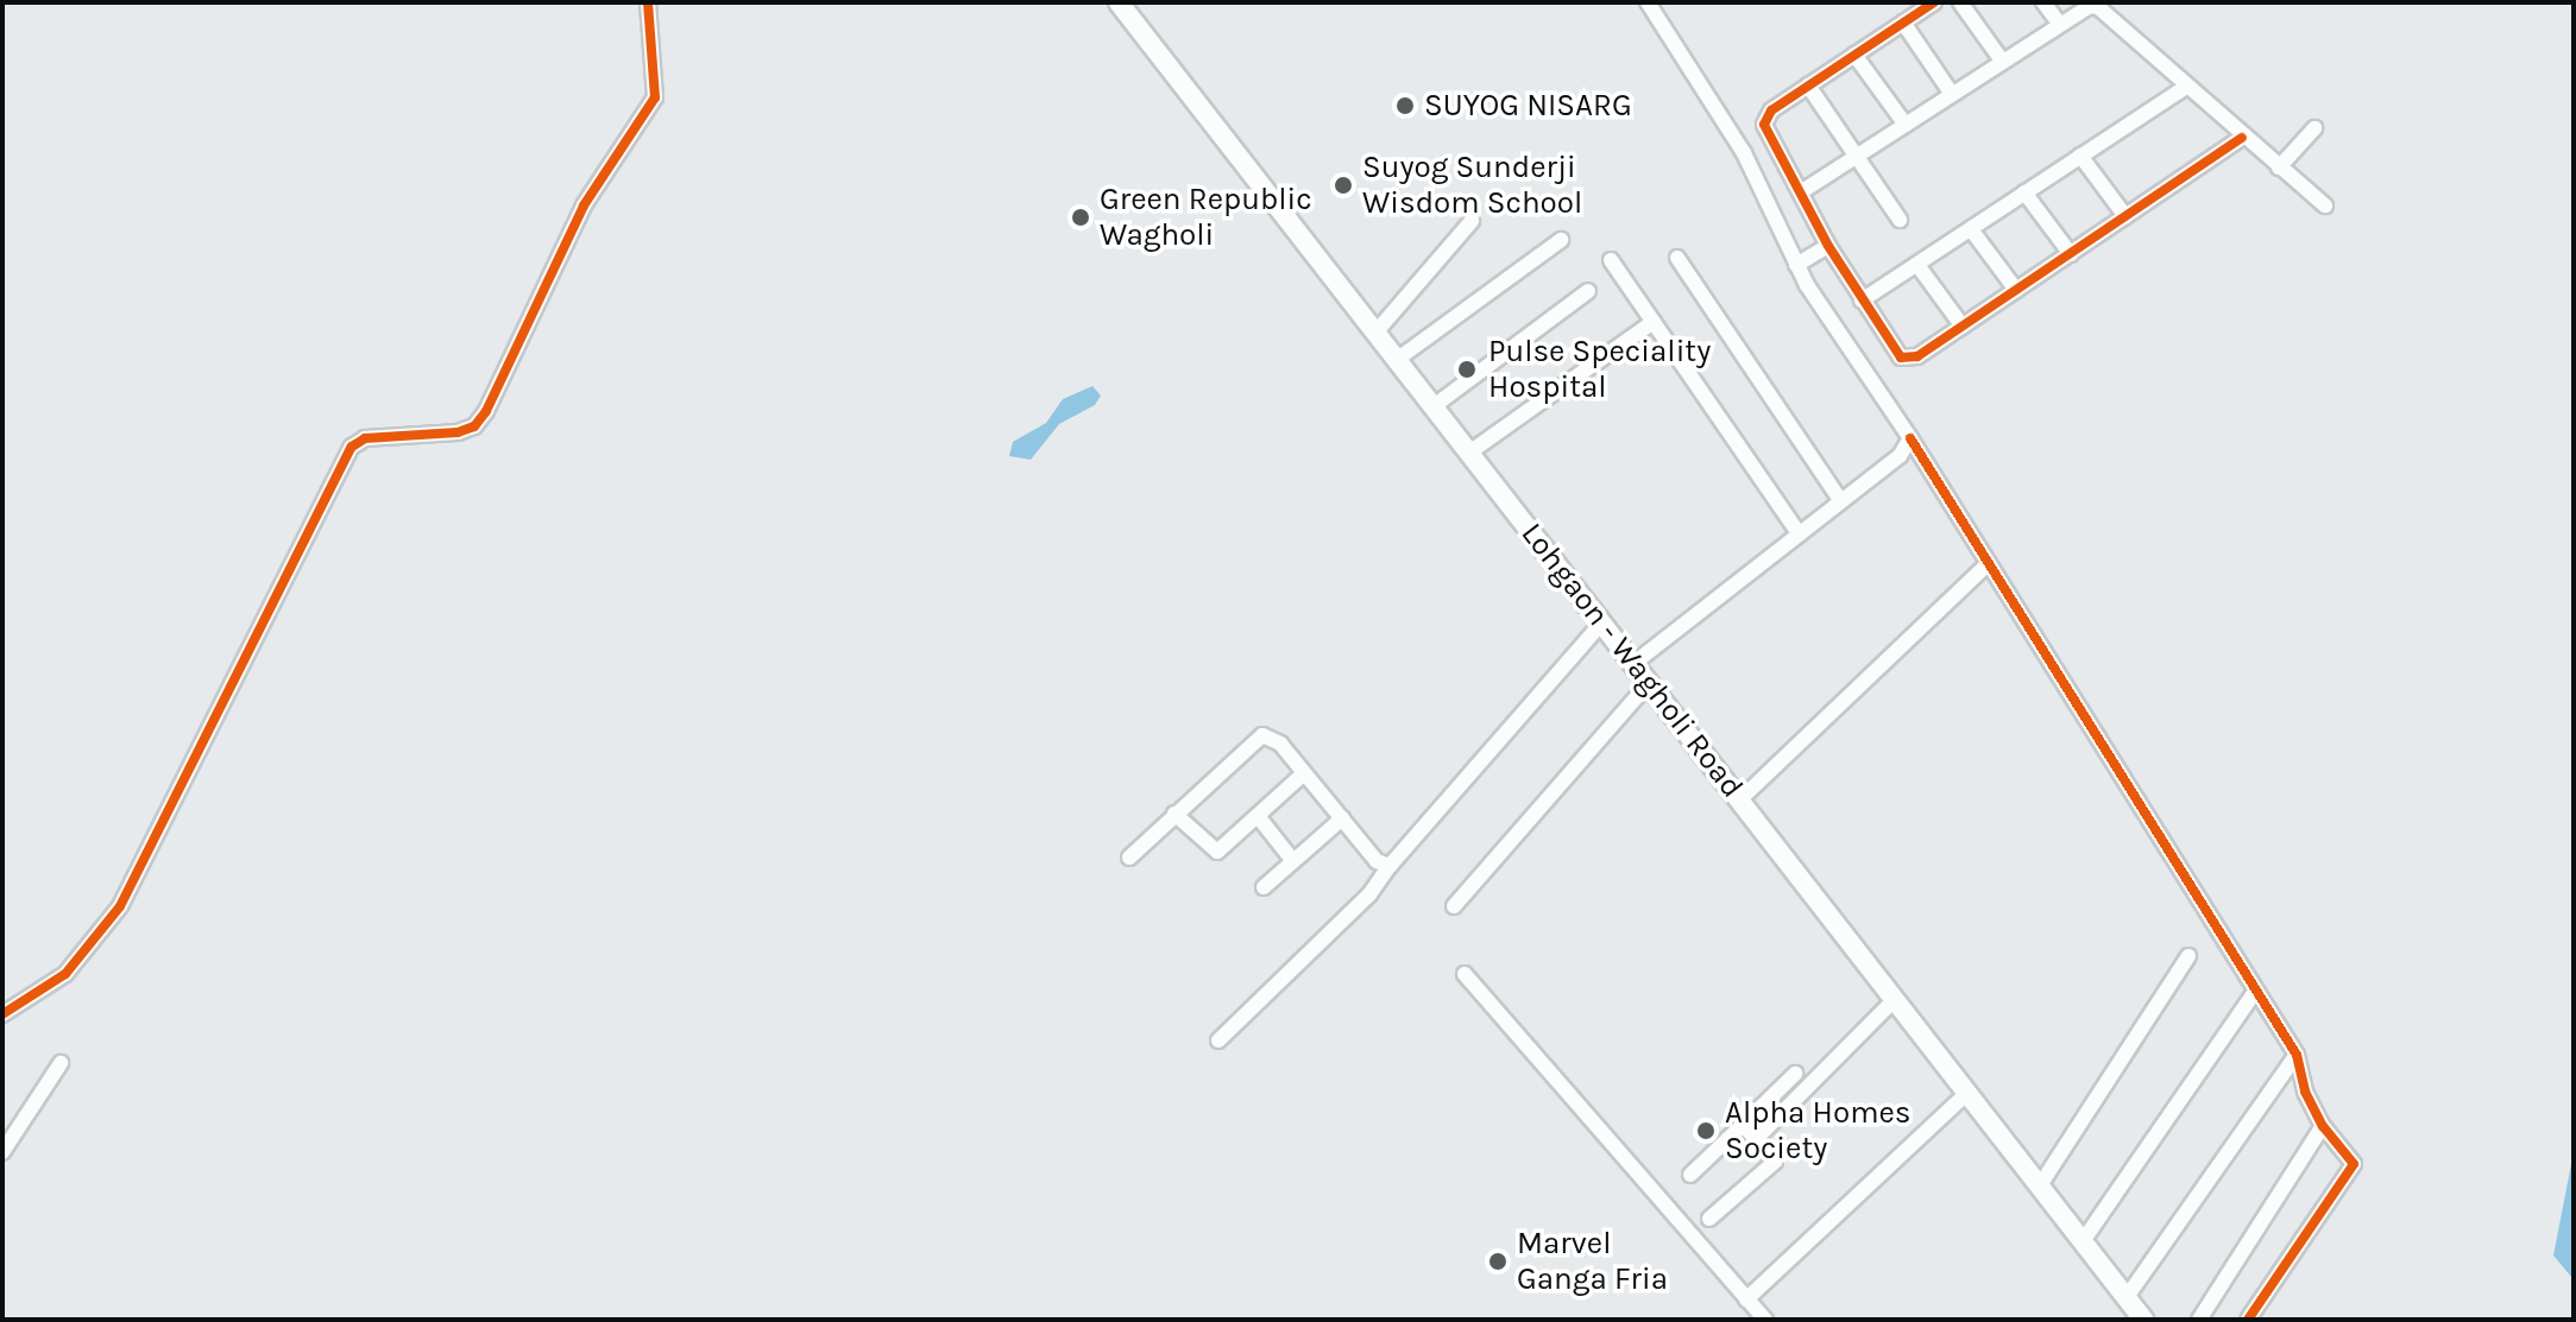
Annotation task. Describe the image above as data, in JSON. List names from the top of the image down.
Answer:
{
  "streets": {
    "main road": ["Lohgaon - Wagholi Road"]
  },
  "places": [
    "SUYOG NISARG",
    "Suyog Sunderji Wisdom School",
    "Green Republic Wagholi",
    "Pulse Speciality Hospital",
    "Alpha Homes Society",
    "Marvel Ganga Fria"
  ]
}
